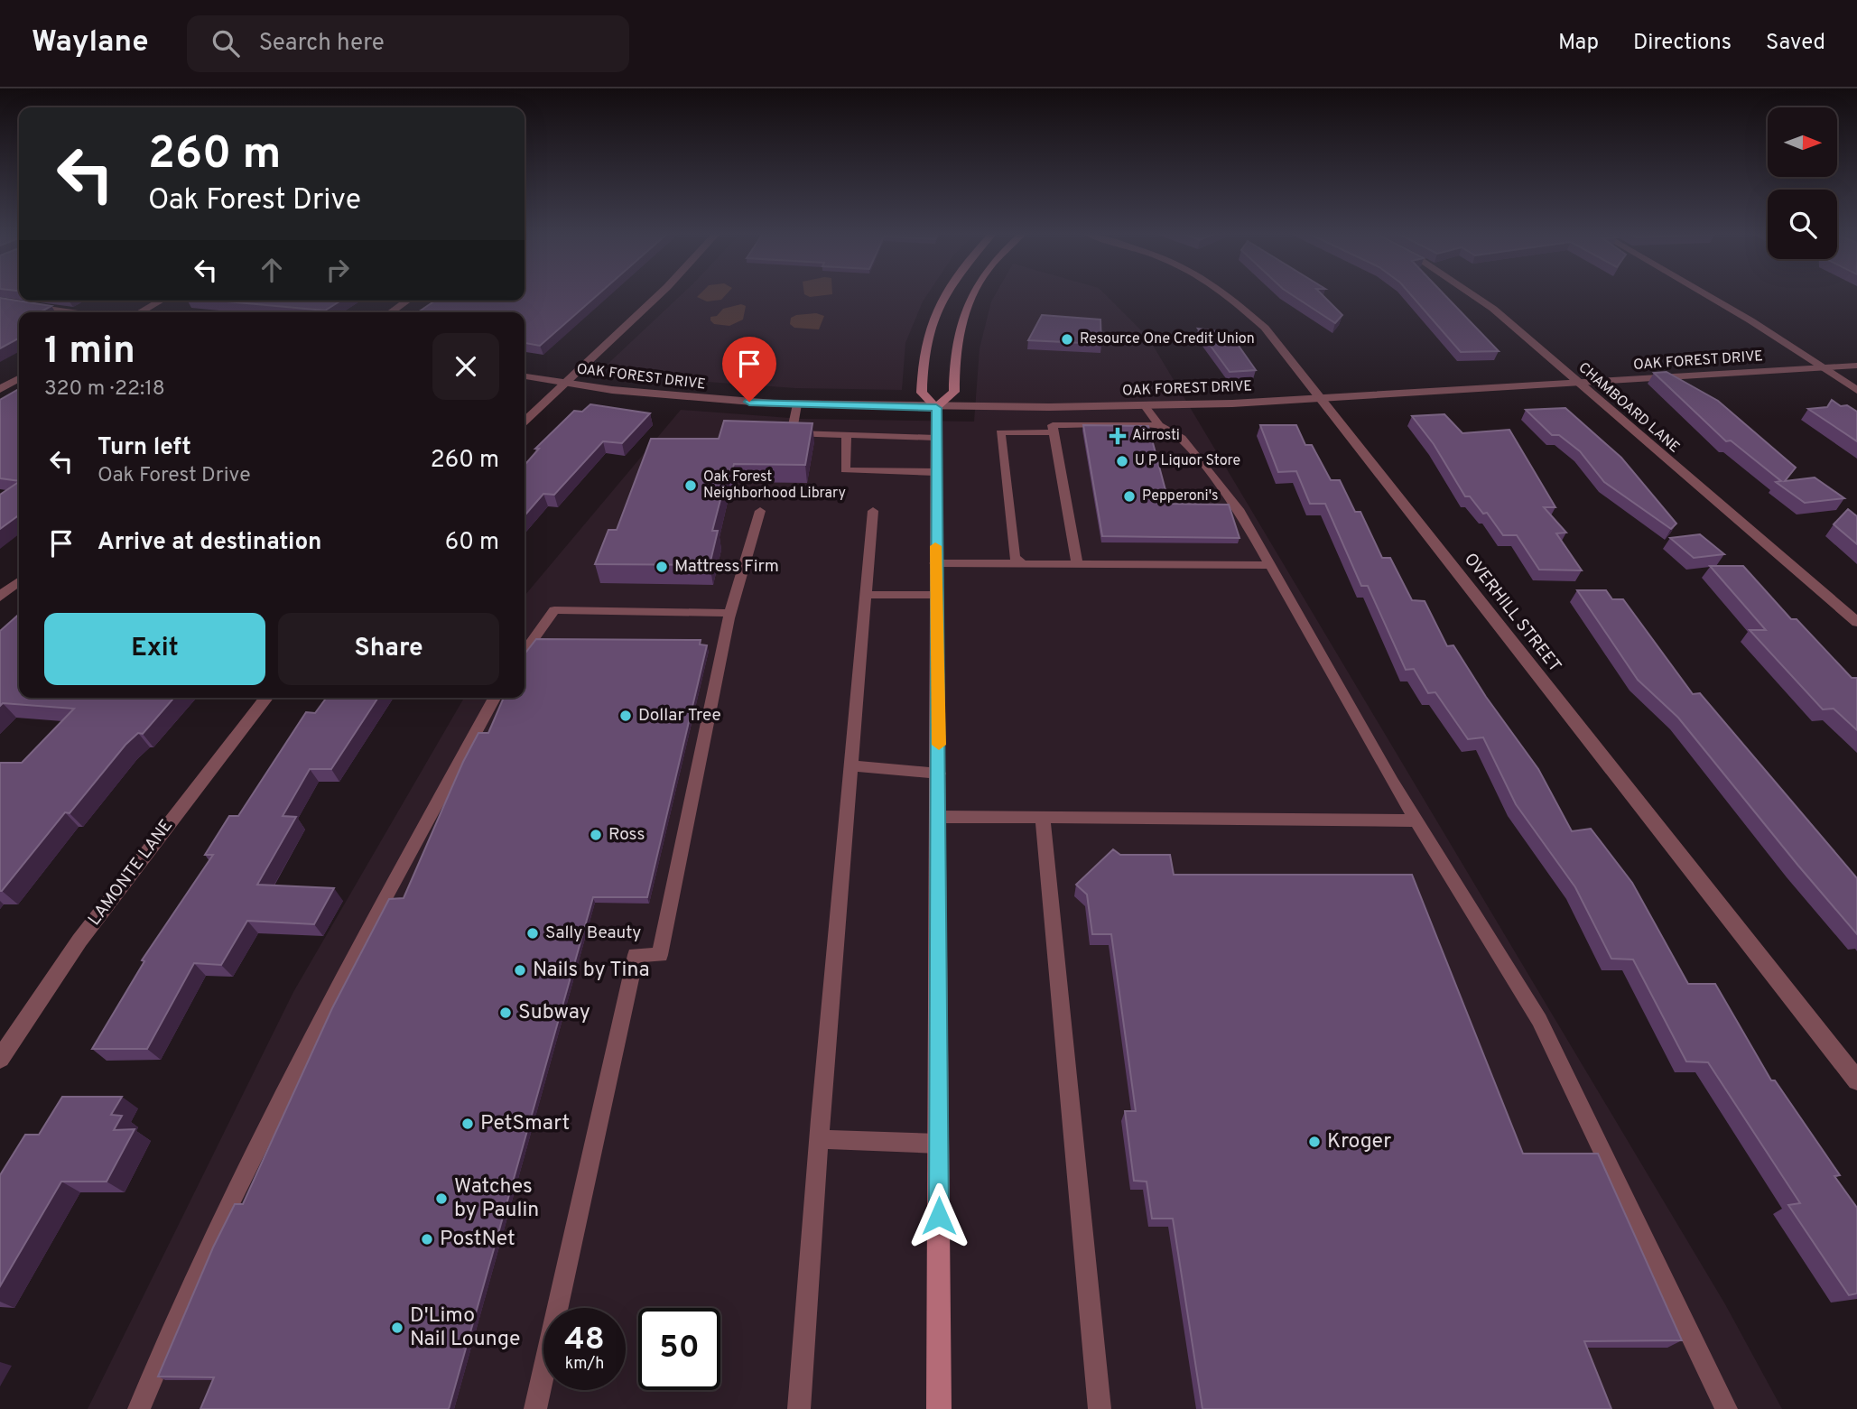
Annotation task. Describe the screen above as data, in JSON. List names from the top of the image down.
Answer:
{
  "streets": {
    "street": [
      "OAK FOREST DRIVE",
      "CHAMBOARD LANE",
      "OVERHILL STREET",
      "LAMONTE LANE"
    ]
  },
  "crossings": [
    ["OAK FOREST DRIVE", "CHAMBOARD LANE"],
    ["OAK FOREST DRIVE", "OVERHILL STREET"]
  ],
  "places": {
    "other": [
      "Resource One Credit Union",
      "U P Liquor Store",
      "Oak Forest Neighborhood Library",
      "Pepperoni's",
      "Mattress Firm",
      "Dollar Tree",
      "Ross",
      "Sally Beauty",
      "Nails by Tina",
      "Subway",
      "PetSmart",
      "Kroger",
      "Watches by Paulin",
      "PostNet",
      "D'Limo Nail Lounge"
    ],
    "health": ["Airrosti"]
  },
  "north": "right",
  "page": {
    "header": "Waylane",
    "search": "Search here",
    "nav": ["Map", "Directions", "Saved"],
    "turn": ["260 m", "Oak Forest Drive"],
    "heading": ["1 min", "320 m · 22:18"],
    "list": [
      {
        "name": "Turn left",
        "note": "Oak Forest Drive",
        "value": "260 m"
      },
      {
        "name": "Arrive at destination",
        "value": "60 m"
      }
    ],
    "buttons": ["Exit", "Share"],
    "speed": "48 km/h",
    "limit": "50"
  }
}
